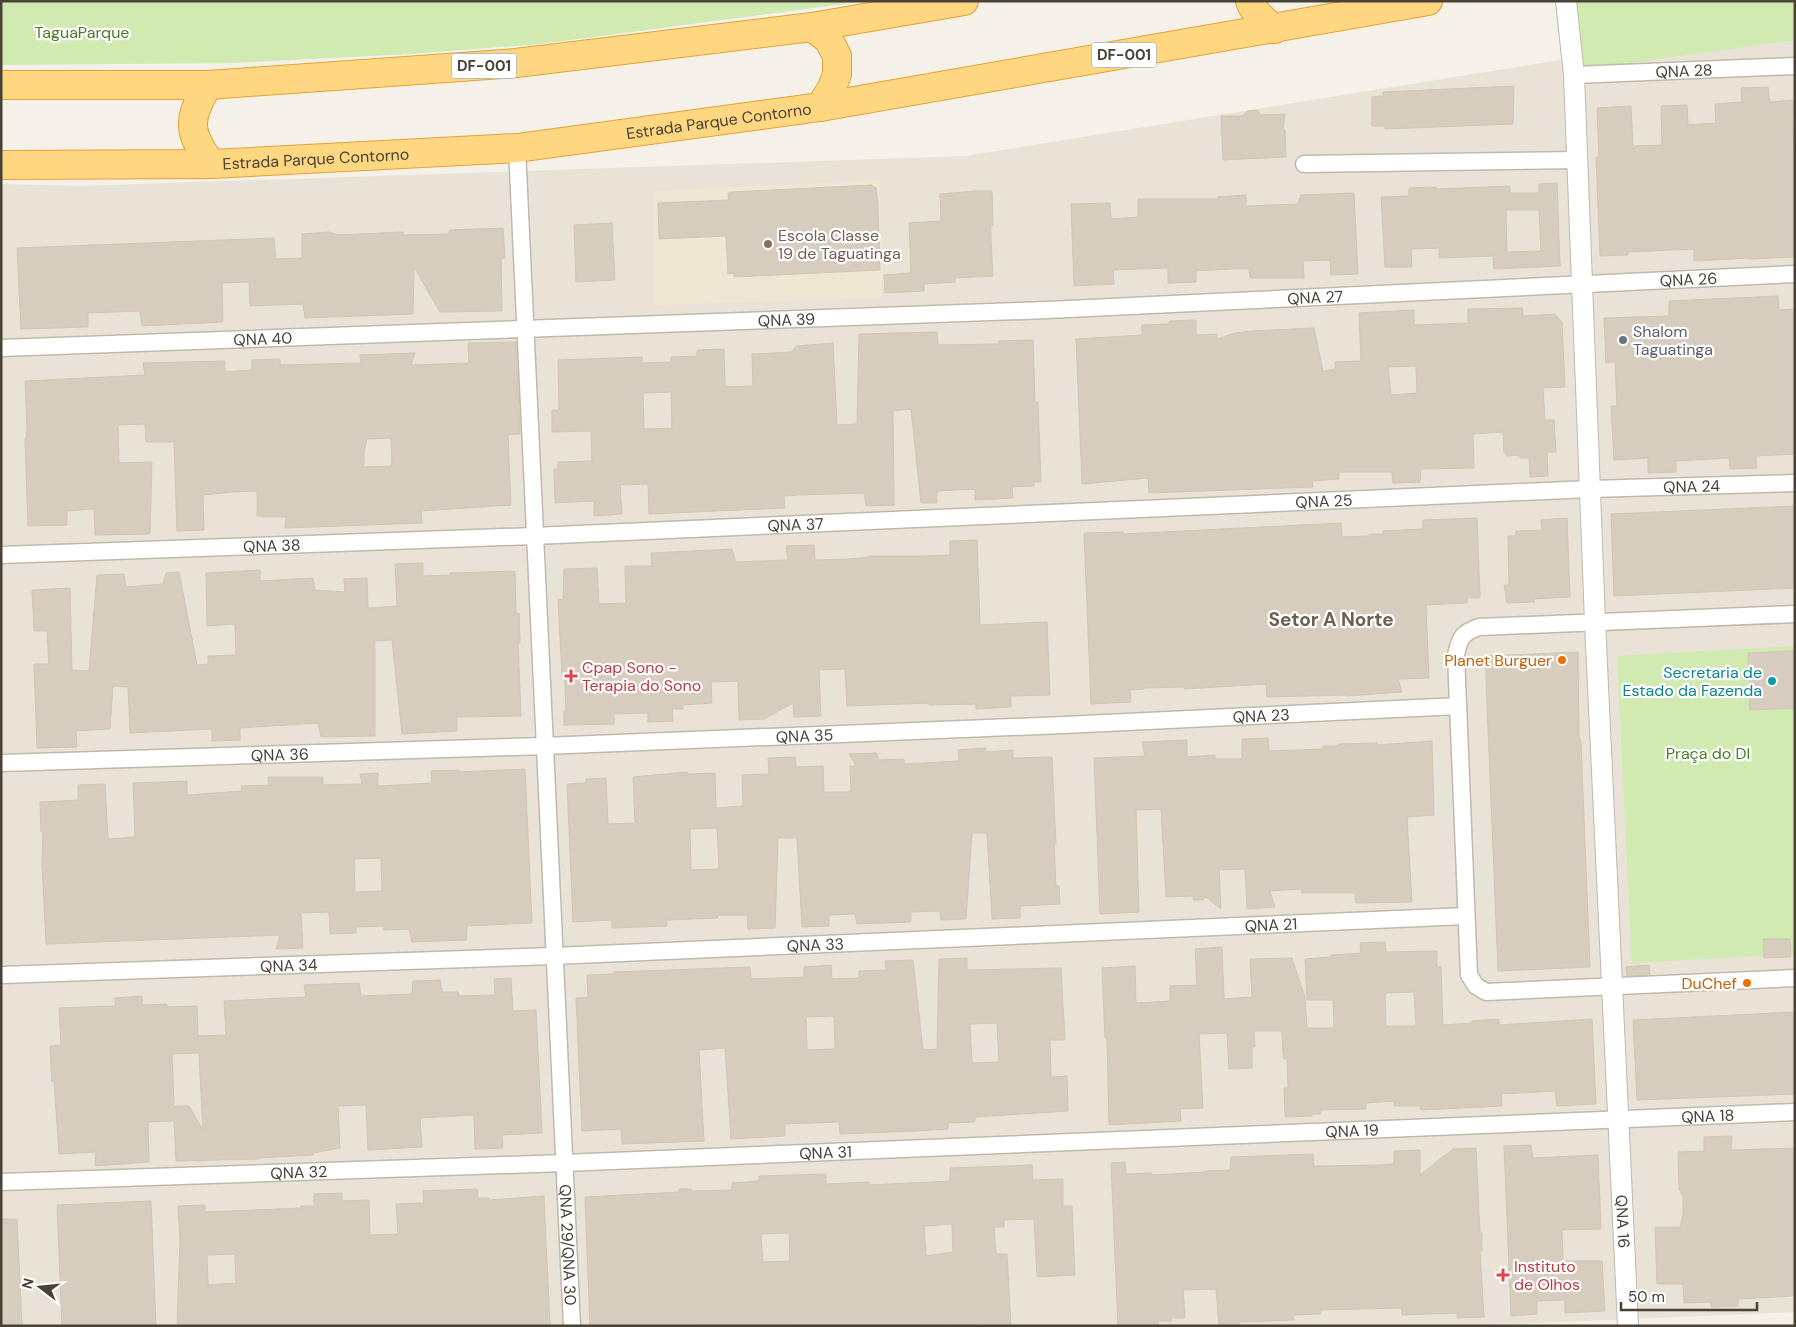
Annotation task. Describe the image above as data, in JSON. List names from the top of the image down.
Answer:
{
  "streets": {
    "highway": ["DF-001", "Estrada Parque Contorno"],
    "street": [
      "QNA 28",
      "QNA 26",
      "QNA 27",
      "QNA 39",
      "QNA 40",
      "QNA 24",
      "QNA 25",
      "QNA 37",
      "QNA 38",
      "QNA 23",
      "QNA 35",
      "QNA 36",
      "QNA 21",
      "QNA 33",
      "QNA 34",
      "QNA 18",
      "QNA 19",
      "QNA 31",
      "QNA 32",
      "QNA 16",
      "QNA 29/QNA 30"
    ]
  },
  "crossings": [
    ["QNA 28", "QNA 16"],
    ["Estrada Parque Contorno", "QNA 29/QNA 30"],
    ["QNA 26", "QNA 27"],
    ["QNA 26", "QNA 16"],
    ["QNA 27", "QNA 39"],
    ["QNA 27", "QNA 16"],
    ["QNA 39", "QNA 40"],
    ["QNA 39", "QNA 29/QNA 30"],
    ["QNA 40", "QNA 29/QNA 30"],
    ["QNA 24", "QNA 25"],
    ["QNA 24", "QNA 16"],
    ["QNA 25", "QNA 37"],
    ["QNA 25", "QNA 16"],
    ["QNA 37", "QNA 38"],
    ["QNA 37", "QNA 29/QNA 30"],
    ["QNA 38", "QNA 29/QNA 30"],
    ["QNA 23", "QNA 35"],
    ["QNA 35", "QNA 36"],
    ["QNA 35", "QNA 29/QNA 30"],
    ["QNA 36", "QNA 29/QNA 30"],
    ["QNA 21", "QNA 33"],
    ["QNA 33", "QNA 34"],
    ["QNA 33", "QNA 29/QNA 30"],
    ["QNA 34", "QNA 29/QNA 30"],
    ["QNA 18", "QNA 19"],
    ["QNA 18", "QNA 16"],
    ["QNA 19", "QNA 31"],
    ["QNA 19", "QNA 16"],
    ["QNA 31", "QNA 32"],
    ["QNA 31", "QNA 29/QNA 30"],
    ["QNA 32", "QNA 29/QNA 30"]
  ],
  "districts": ["Setor A Norte"],
  "parks": ["TaguaParque", "Praça do DI"],
  "places": {
    "other": [
      "Escola Classe 19 de Taguatinga",
      "Shalom Taguatinga",
      "Planet Burguer",
      "Secretaria de Estado da Fazenda",
      "DuChef"
    ],
    "health": ["Cpap Sono - Terapia do Sono", "Instituto de Olhos"]
  },
  "scale_bar": "50 m",
  "north": "left"
}
